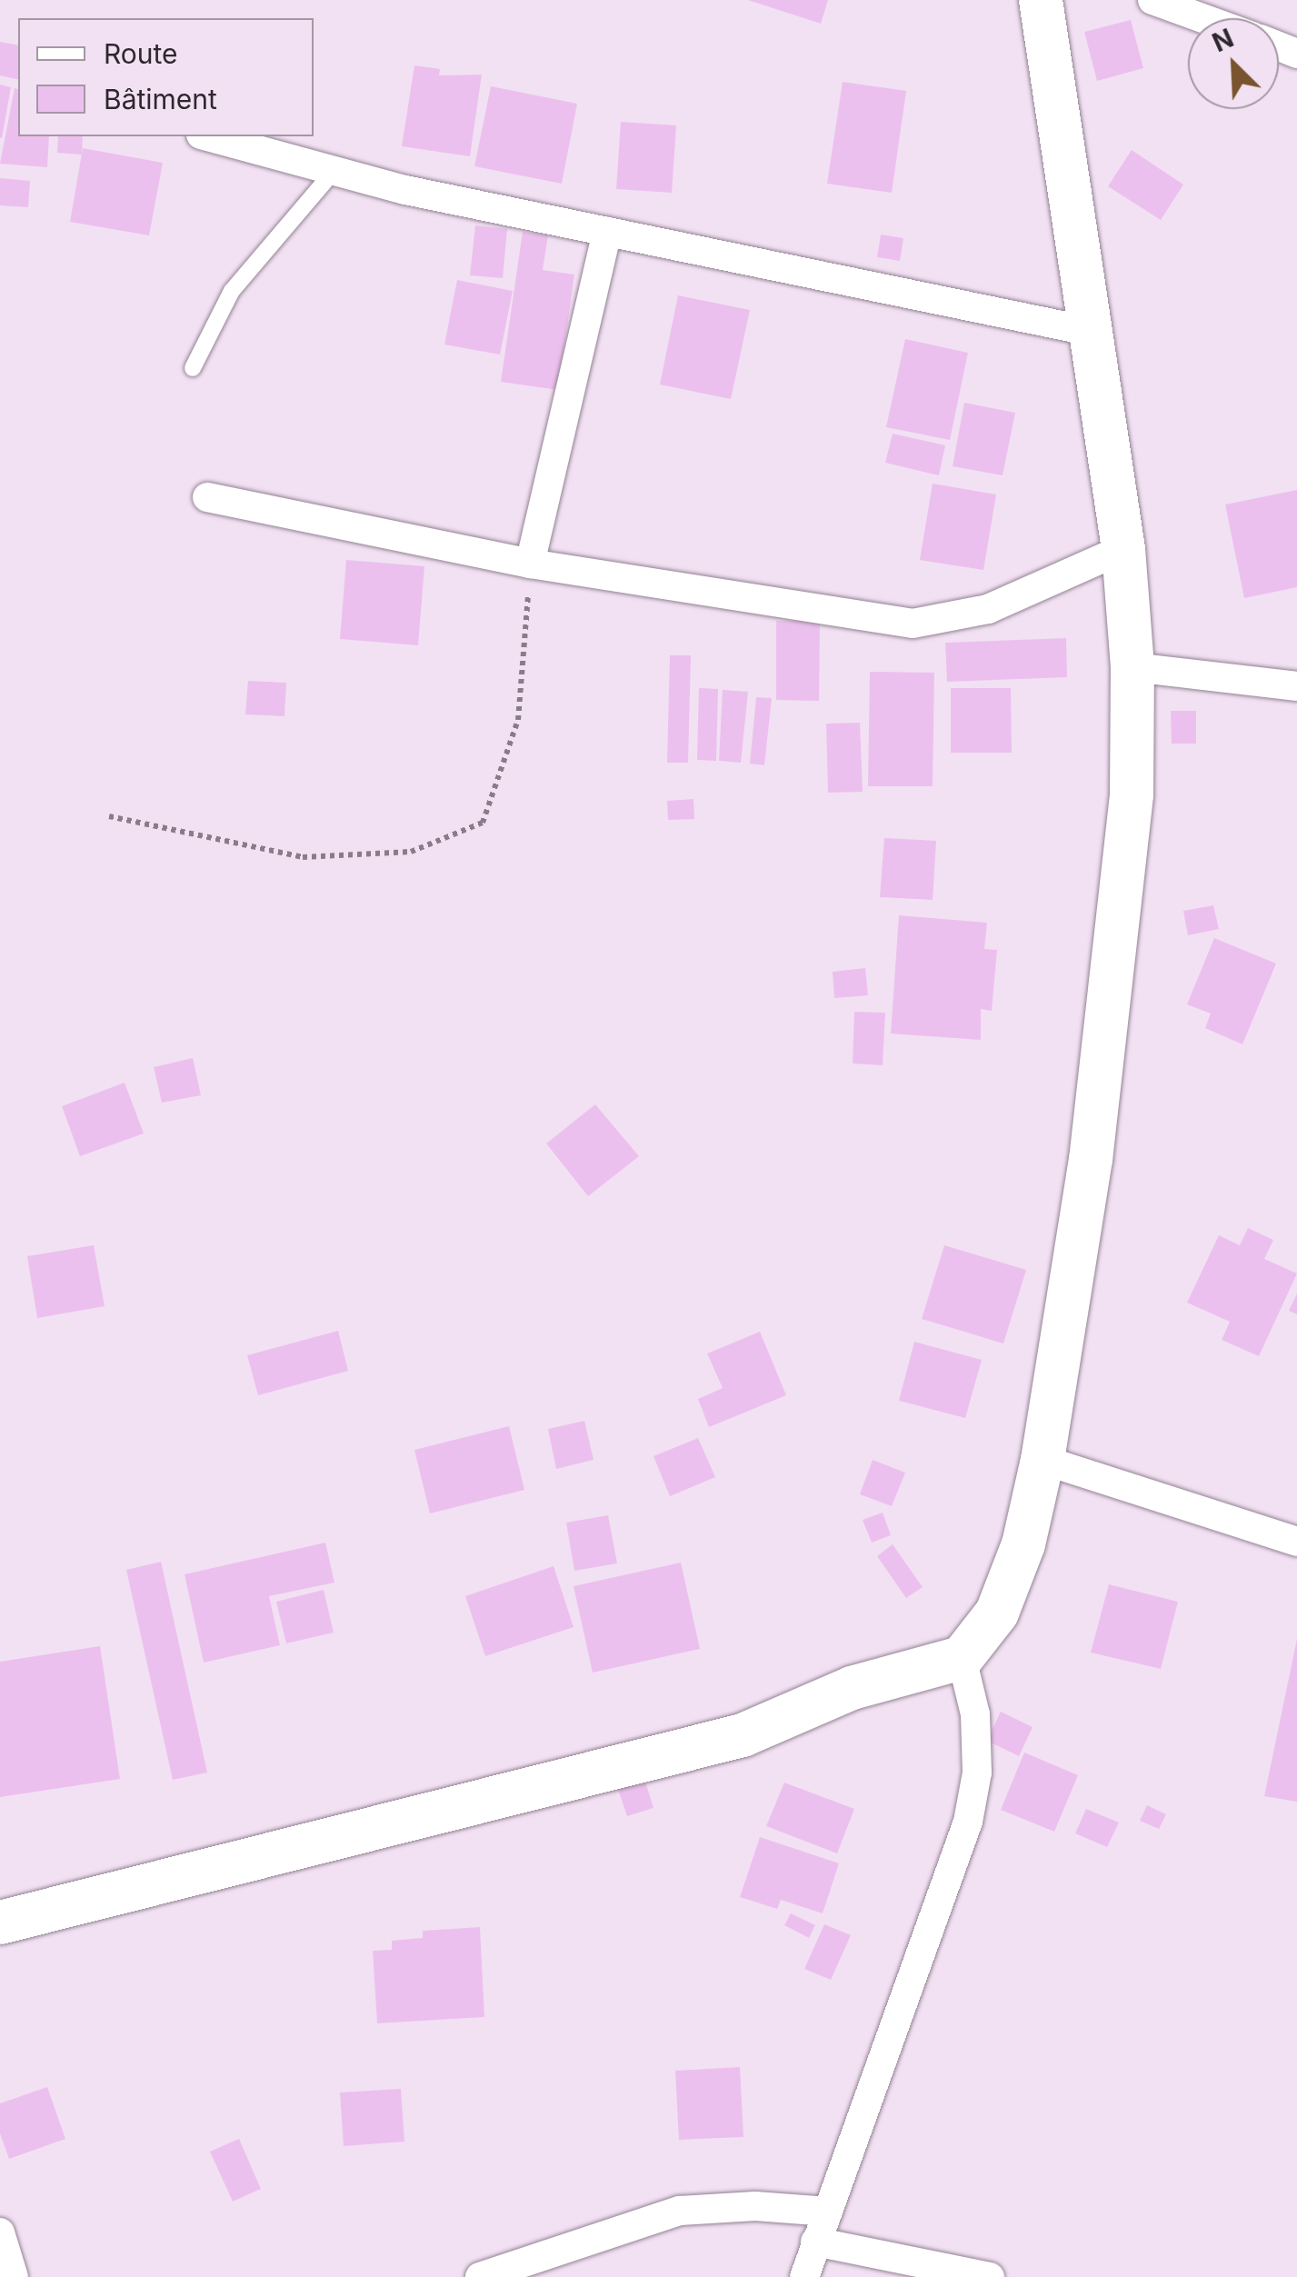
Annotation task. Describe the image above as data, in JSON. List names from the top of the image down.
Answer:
{
  "legend": ["Route", "Bâtiment"],
  "north": "top left"
}
